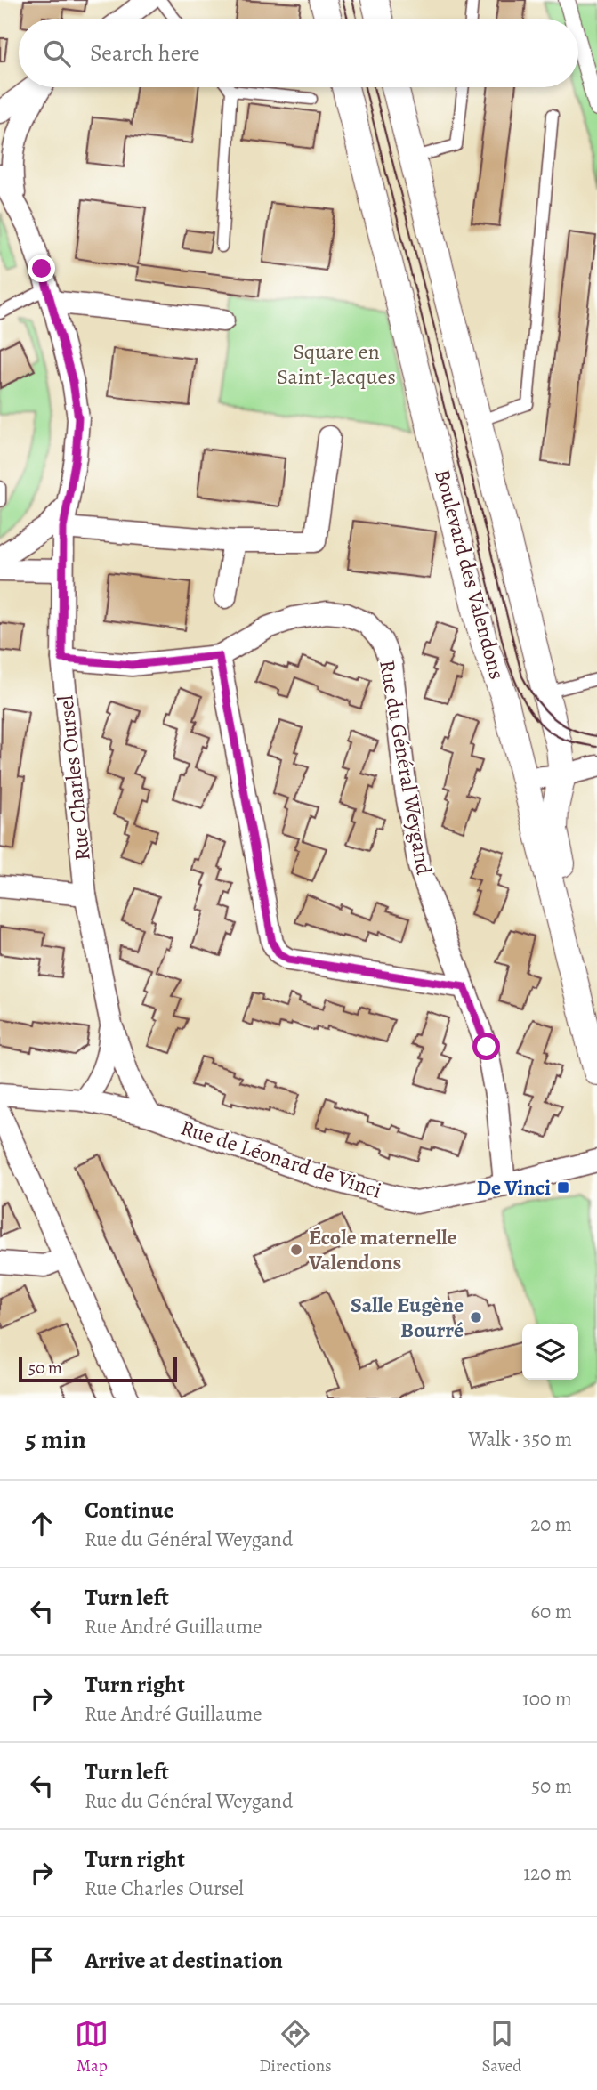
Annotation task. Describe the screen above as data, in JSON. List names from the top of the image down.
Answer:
{
  "streets": {
    "street": [
      "Boulevard des Valendons",
      "Rue du Général Weygand",
      "Rue Charles Oursel",
      "Rue de Léonard de Vinci"
    ]
  },
  "crossings": [
    ["Rue du Général Weygand", "Rue Charles Oursel"],
    ["Rue du Général Weygand", "Rue de Léonard de Vinci"],
    ["Rue Charles Oursel", "Rue de Léonard de Vinci"]
  ],
  "parks": ["Square en Saint-Jacques"],
  "places": {
    "transit": ["De Vinci"],
    "other": ["École maternelle Valendons", "Salle Eugène Bourré"]
  },
  "scale_bar": "50 m",
  "page": {
    "search": "Search here",
    "scale": "50 m",
    "heading": ["5 min", "Walk · 350 m"],
    "list": [
      ["Continue", "Rue du Général Weygand", "20 m"],
      ["Turn left", "Rue André Guillaume", "60 m"],
      ["Turn right", "Rue André Guillaume", "100 m"],
      ["Turn left", "Rue du Général Weygand", "50 m"],
      ["Turn right", "Rue Charles Oursel", "120 m"],
      "Arrive at destination"
    ],
    "nav": ["Map", "Directions", "Saved"]
  }
}
